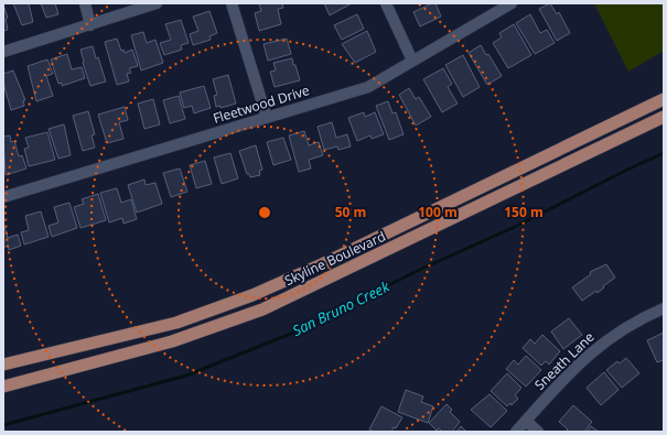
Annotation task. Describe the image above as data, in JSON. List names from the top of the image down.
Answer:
{
  "streets": {
    "main road": ["Skyline Boulevard"],
    "street": ["Fleetwood Drive", "Sneath Lane"]
  },
  "water": ["San Bruno Creek"],
  "rings": ["50 m", "100 m", "150 m"]
}
